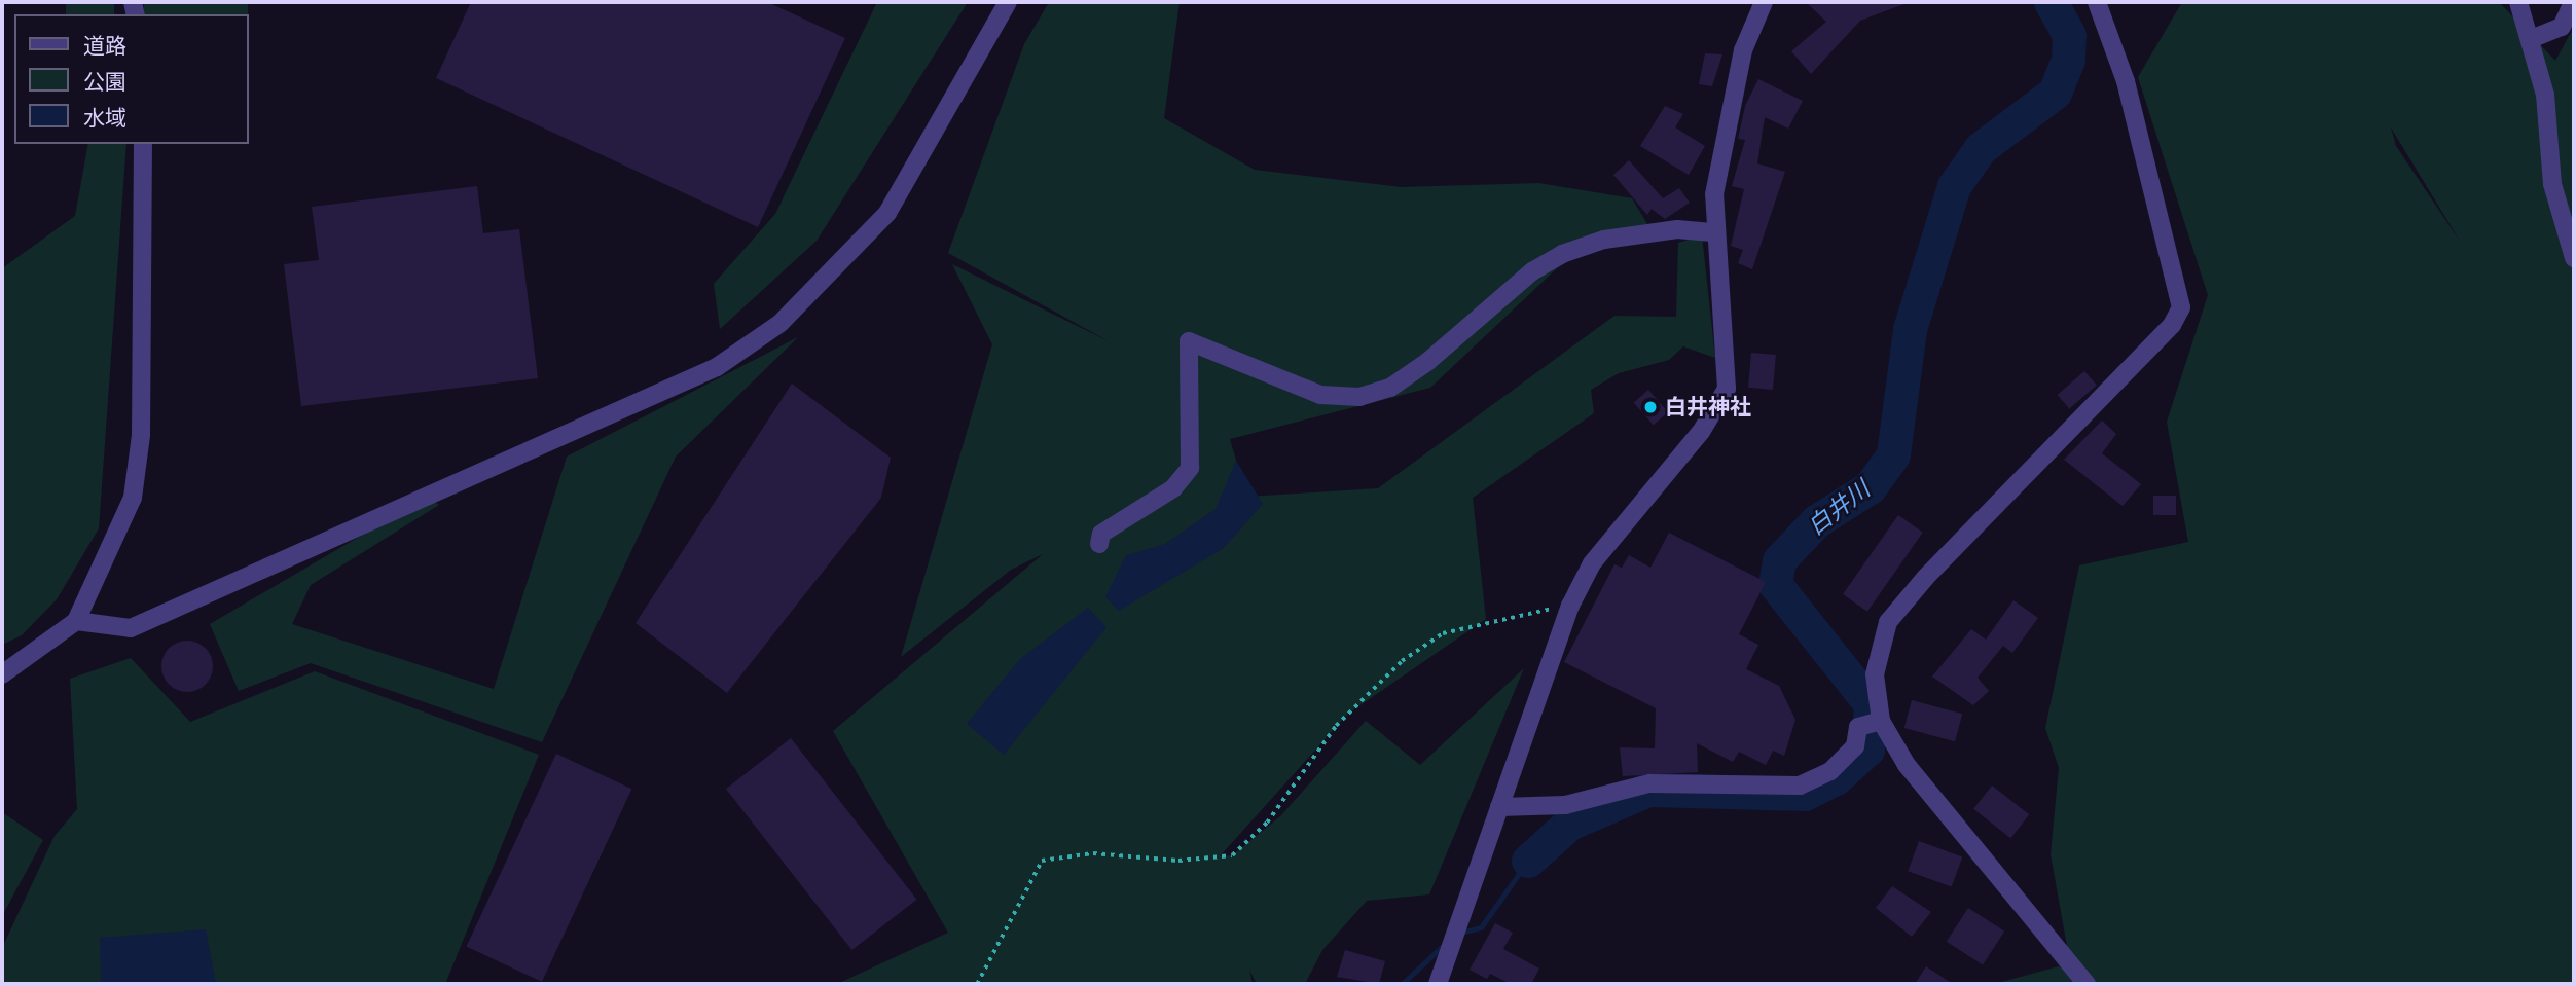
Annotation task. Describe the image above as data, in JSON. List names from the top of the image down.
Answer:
{
  "water": ["白井川"],
  "places": ["白井神社"],
  "legend": ["道路", "公園", "水域"]
}
